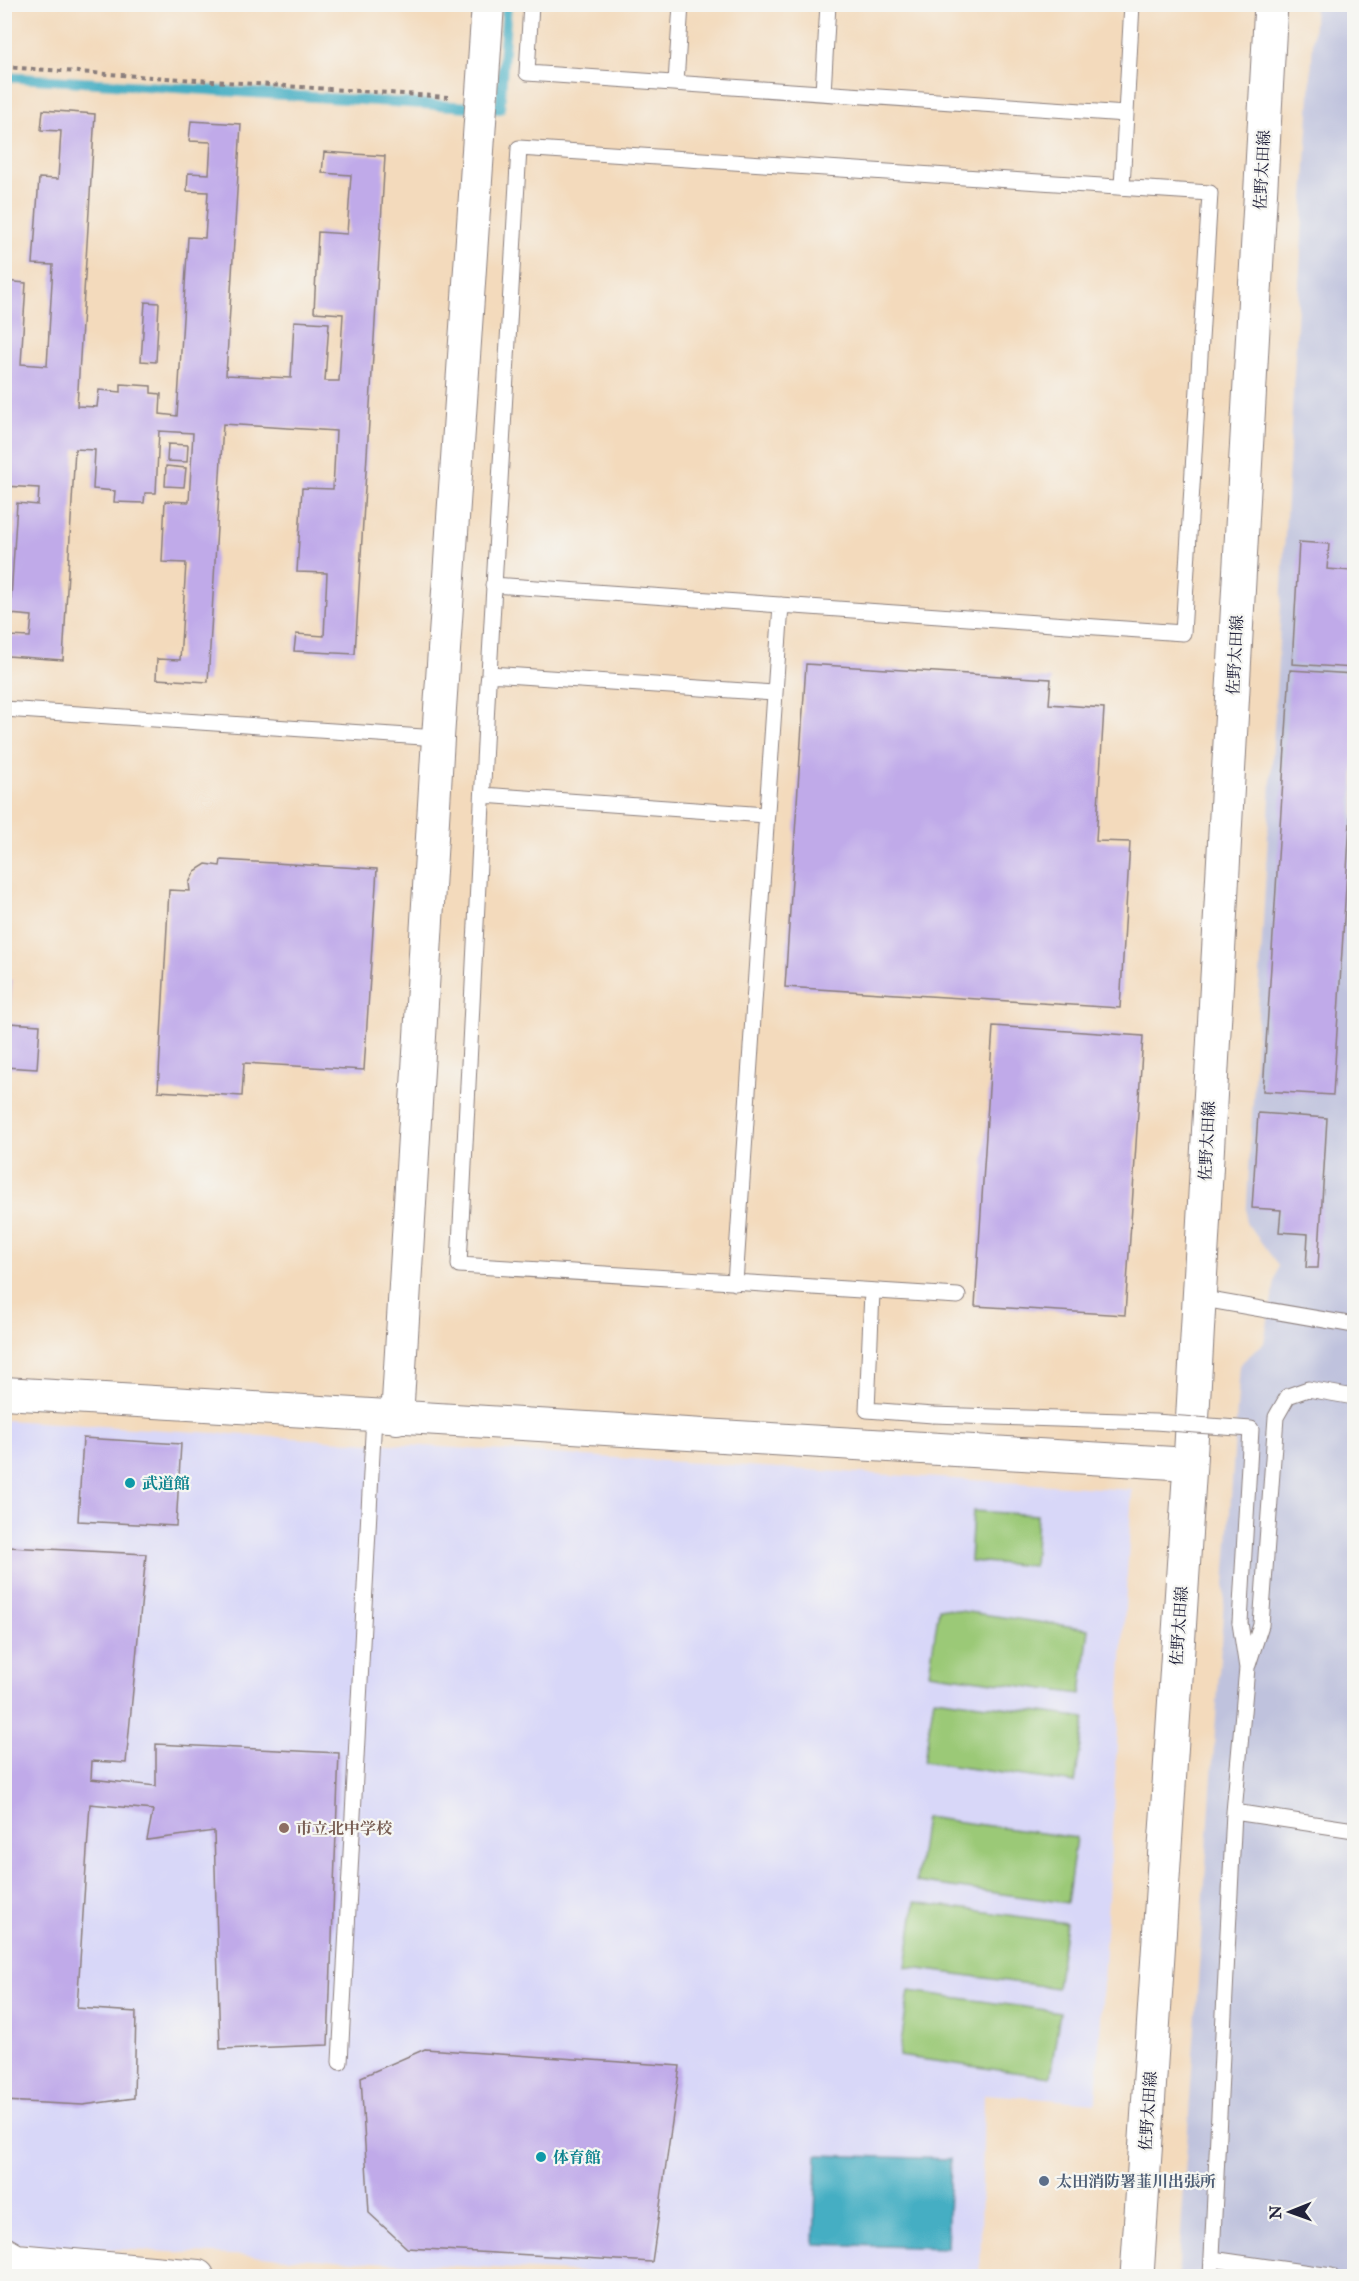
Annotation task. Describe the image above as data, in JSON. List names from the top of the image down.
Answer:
{
  "streets": {
    "main road": ["佐野太田線"]
  },
  "places": [
    "武道館",
    "市立北中学校",
    "体育館",
    "太田消防署韮川出張所"
  ],
  "north": "left"
}
